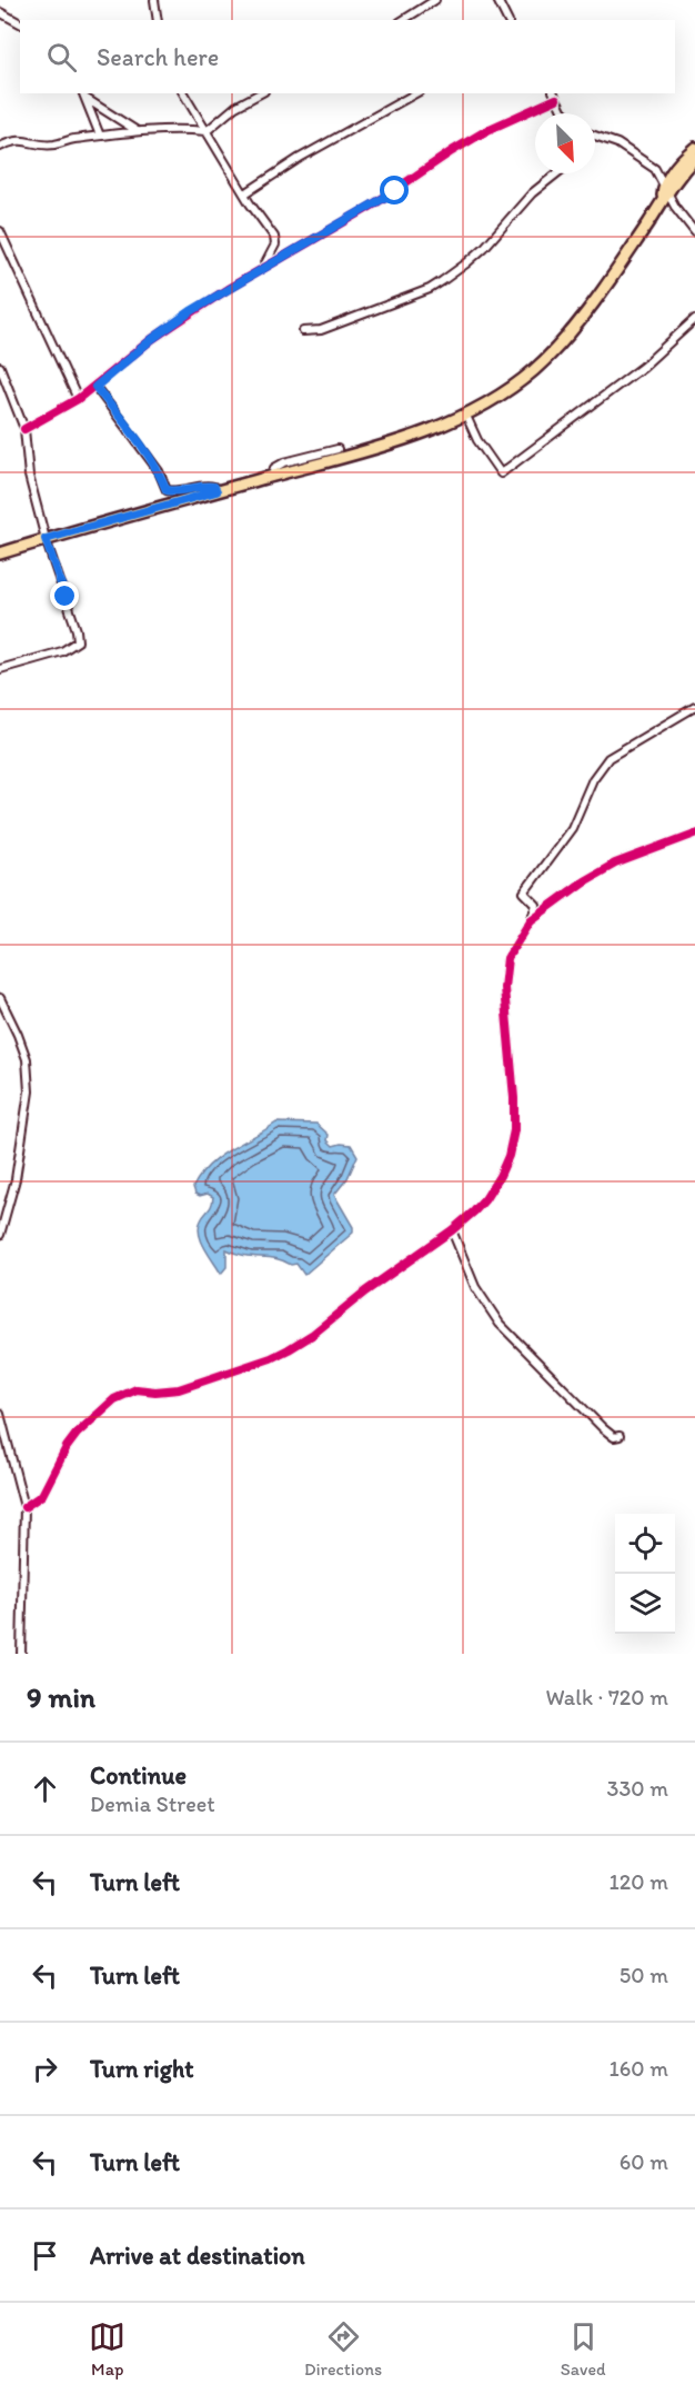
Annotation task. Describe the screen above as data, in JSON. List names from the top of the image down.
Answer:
{
  "north": "bottom right",
  "page": {
    "search": "Search here",
    "heading": ["9 min", "Walk · 720 m"],
    "list": [
      ["Continue", "Demia Street", "330 m"],
      ["Turn left", "120 m"],
      ["Turn left", "50 m"],
      ["Turn right", "160 m"],
      ["Turn left", "60 m"],
      "Arrive at destination"
    ],
    "nav": ["Map", "Directions", "Saved"]
  }
}
